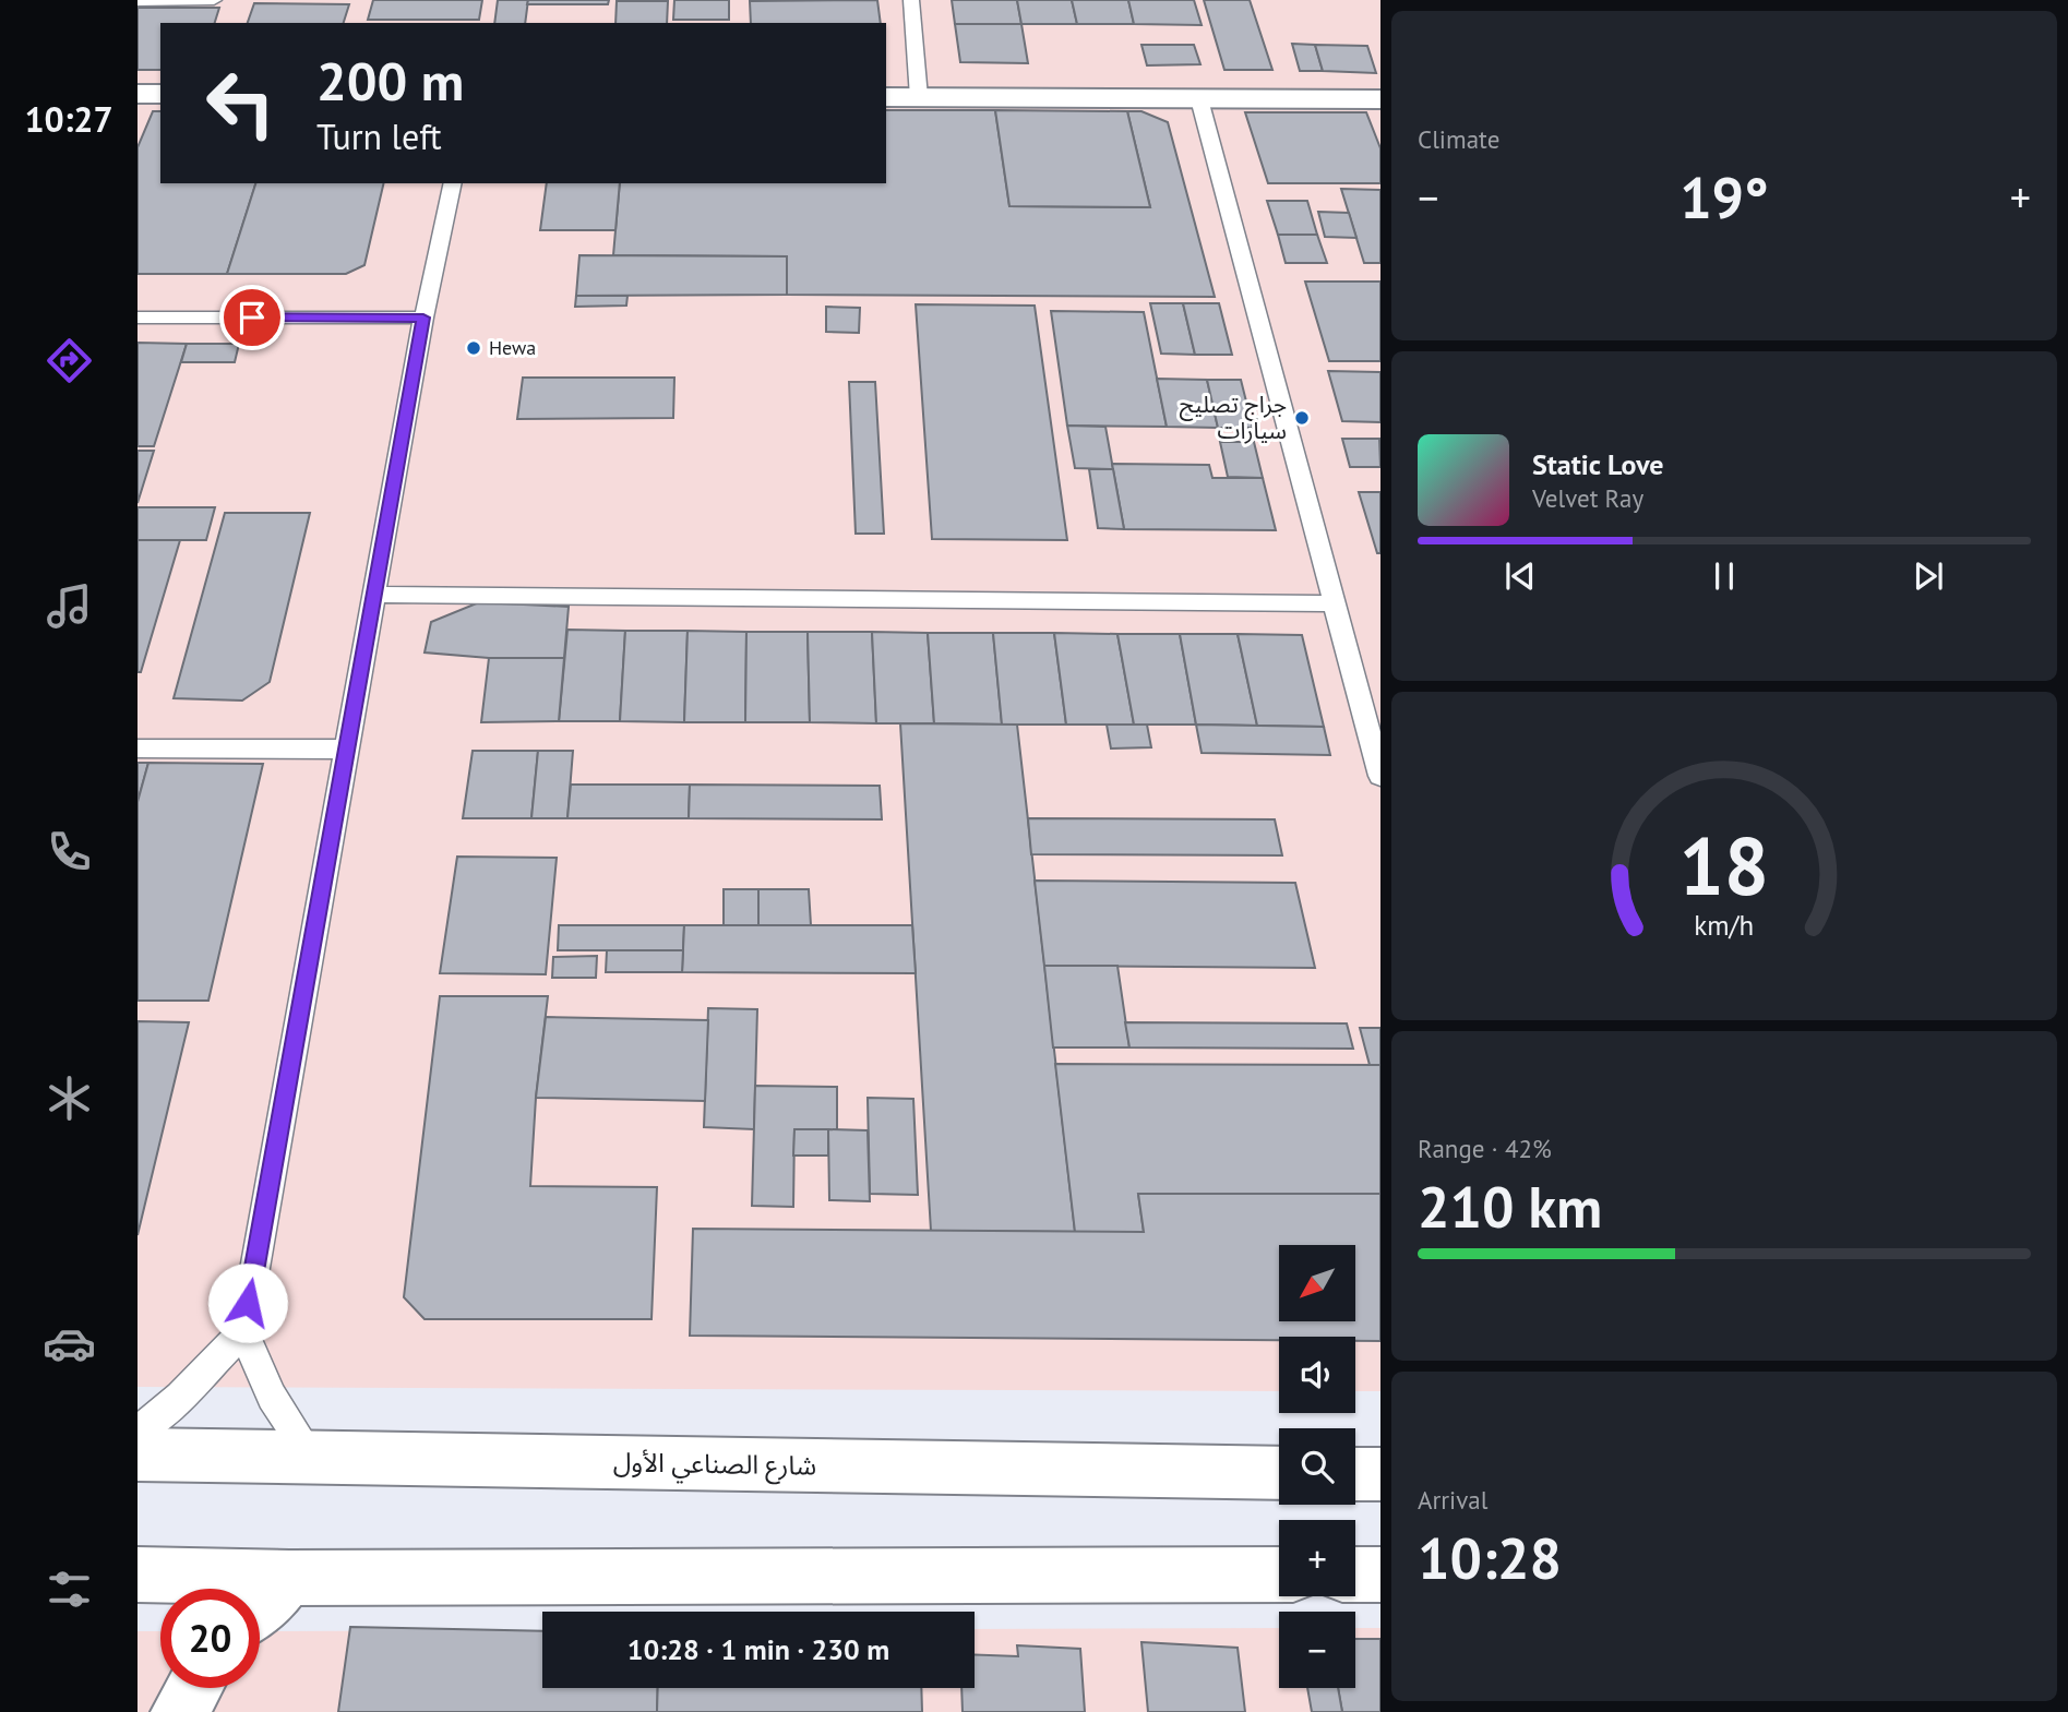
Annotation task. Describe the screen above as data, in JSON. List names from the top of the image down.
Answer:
{
  "streets": {
    "main road": ["شارع الصناعي الأول"]
  },
  "places": ["Hewa", "جراج تصليح سيارات"],
  "north": "bottom left",
  "page": {
    "tabs": "10:27",
    "tile": [
      "Climate",
      ["Range · 42%", "210 km"],
      ["Arrival", "10:28"]
    ],
    "turn": ["200 m", "Turn left"],
    "heat": ["−", "19°", "+"],
    "song": ["Static Love", "Velvet Ray"],
    "map_buttons": ["+", "−"],
    "limit": "20",
    "trip": "10:28 · 1 min · 230 m",
    "gauge": ["18", "km/h"]
  }
}
